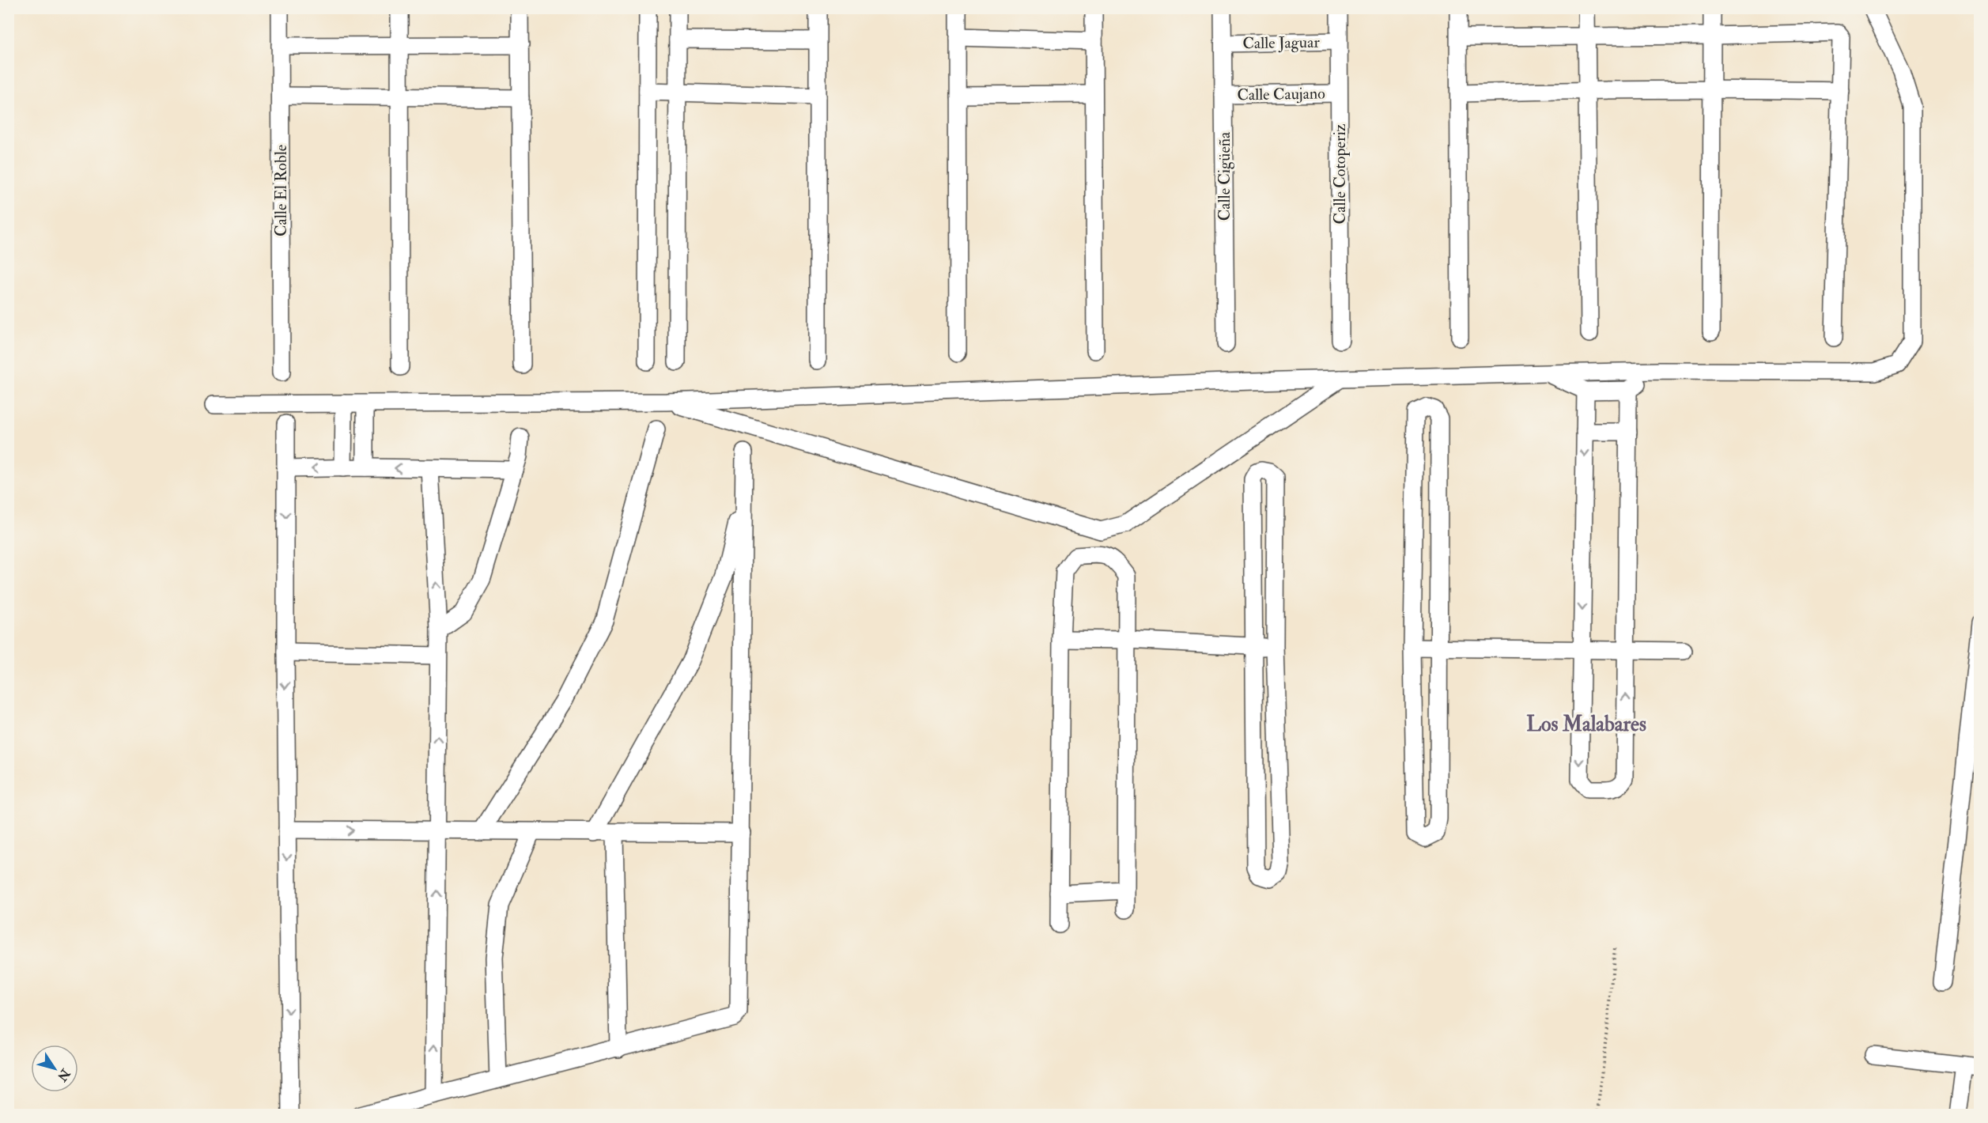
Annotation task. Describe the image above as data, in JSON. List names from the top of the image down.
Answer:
{
  "streets": {
    "street": [
      "Calle Jaguar",
      "Calle Caujano",
      "Calle Cotoperiz",
      "Calle Cigüeña",
      "Calle El Roble"
    ]
  },
  "crossings": [
    ["Calle Jaguar", "Calle Cotoperiz"],
    ["Calle Jaguar", "Calle Cigüeña"],
    ["Calle Caujano", "Calle Cotoperiz"],
    ["Calle Caujano", "Calle Cigüeña"]
  ],
  "districts": ["Los Malabares"],
  "north": "bottom right"
}
